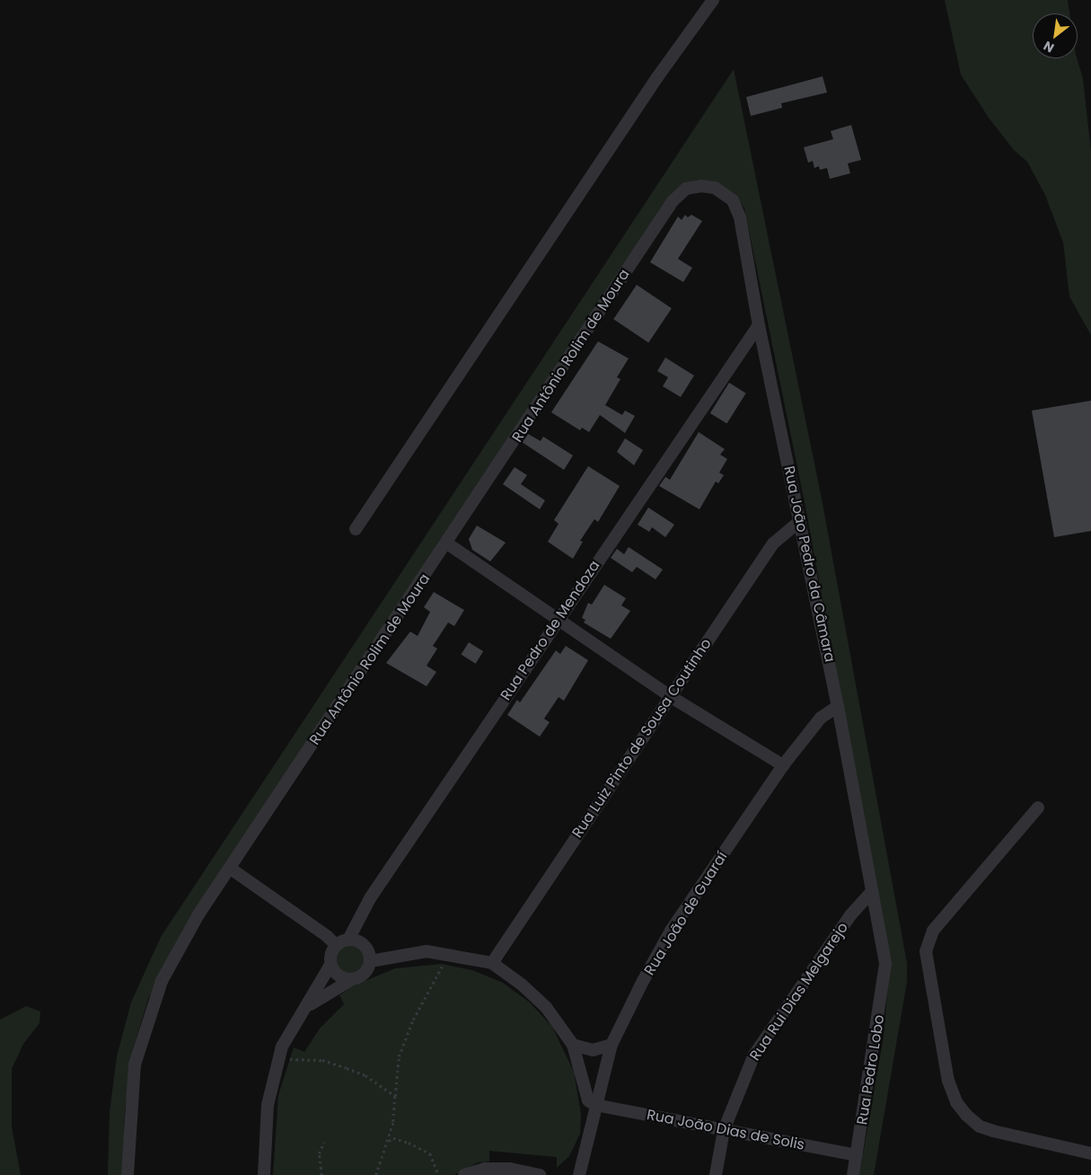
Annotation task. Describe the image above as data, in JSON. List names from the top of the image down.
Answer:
{
  "streets": {
    "street": [
      "Rua Antônio Rolim de Moura",
      "Rua João Pedro da Câmara",
      "Rua Pedro de Mendoza",
      "Rua Luiz Pinto de Sousa Coutinho",
      "Rua João de Guaraí",
      "Rua Rui Dias Melgarejo",
      "Rua Pedro Lobo",
      "Rua João Dias de Solis"
    ]
  },
  "crossings": [
    ["Rua Antônio Rolim de Moura", "Rua João Pedro da Câmara"],
    ["Rua João Pedro da Câmara", "Rua Pedro de Mendoza"],
    ["Rua João Pedro da Câmara", "Rua Luiz Pinto de Sousa Coutinho"],
    ["Rua João Pedro da Câmara", "Rua João de Guaraí"],
    ["Rua João Pedro da Câmara", "Rua Rui Dias Melgarejo"],
    ["Rua João Pedro da Câmara", "Rua Pedro Lobo"],
    ["Rua João de Guaraí", "Rua João Dias de Solis"],
    ["Rua Rui Dias Melgarejo", "Rua João Dias de Solis"],
    ["Rua Pedro Lobo", "Rua João Dias de Solis"]
  ],
  "north": "bottom left"
}
